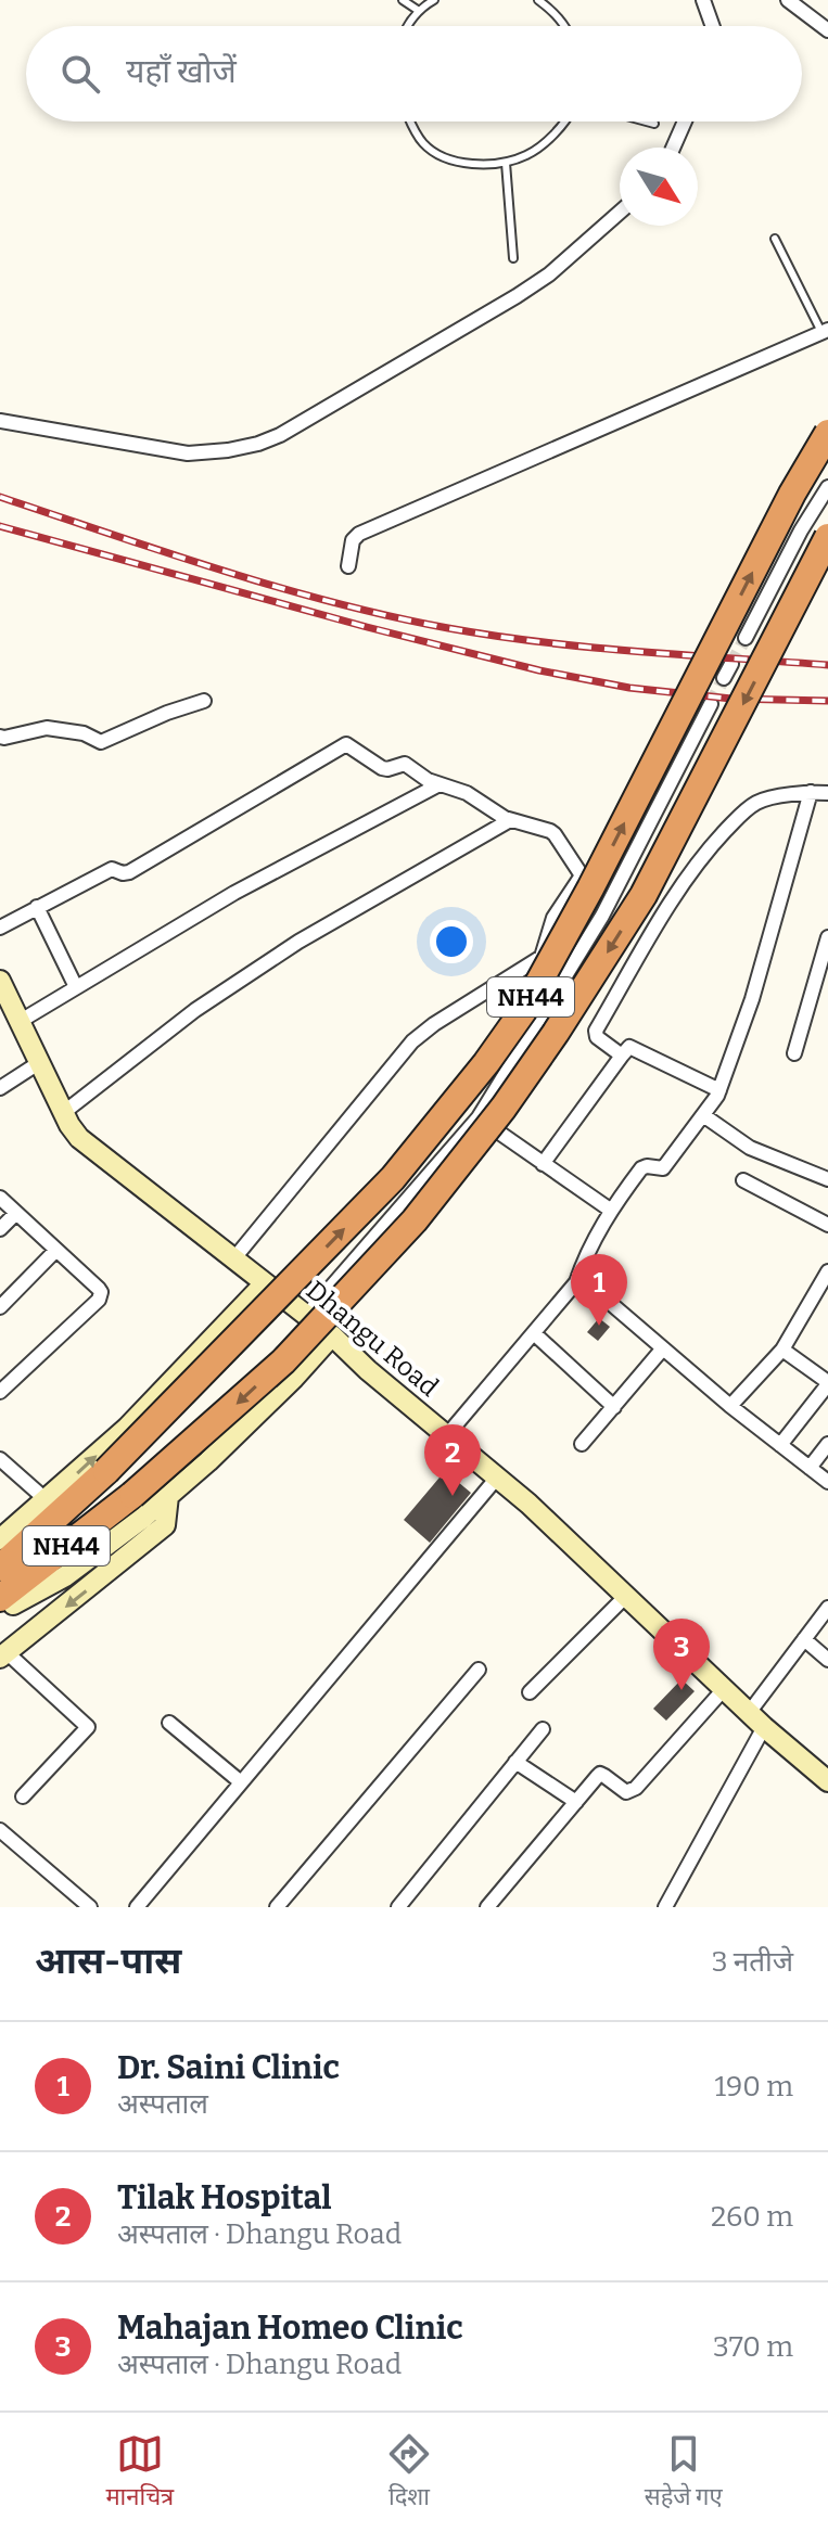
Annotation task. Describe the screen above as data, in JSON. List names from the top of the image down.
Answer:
{
  "streets": {
    "highway": ["NH44"],
    "street": ["Dhangu Road"]
  },
  "north": "bottom right",
  "page": {
    "search": "यहाँ खोजें",
    "pins": ["1", "2", "3"],
    "heading": ["आस-पास", "3 नतीजे"],
    "list": [
      {
        "mark": "1",
        "name": "Dr. Saini Clinic",
        "note": "अस्पताल",
        "value": "190 m"
      },
      {
        "mark": "2",
        "name": "Tilak Hospital",
        "note": "अस्पताल · Dhangu Road",
        "value": "260 m"
      },
      {
        "mark": "3",
        "name": "Mahajan Homeo Clinic",
        "note": "अस्पताल · Dhangu Road",
        "value": "370 m"
      }
    ],
    "nav": ["मानचित्र", "दिशा", "सहेजे गए"]
  }
}
